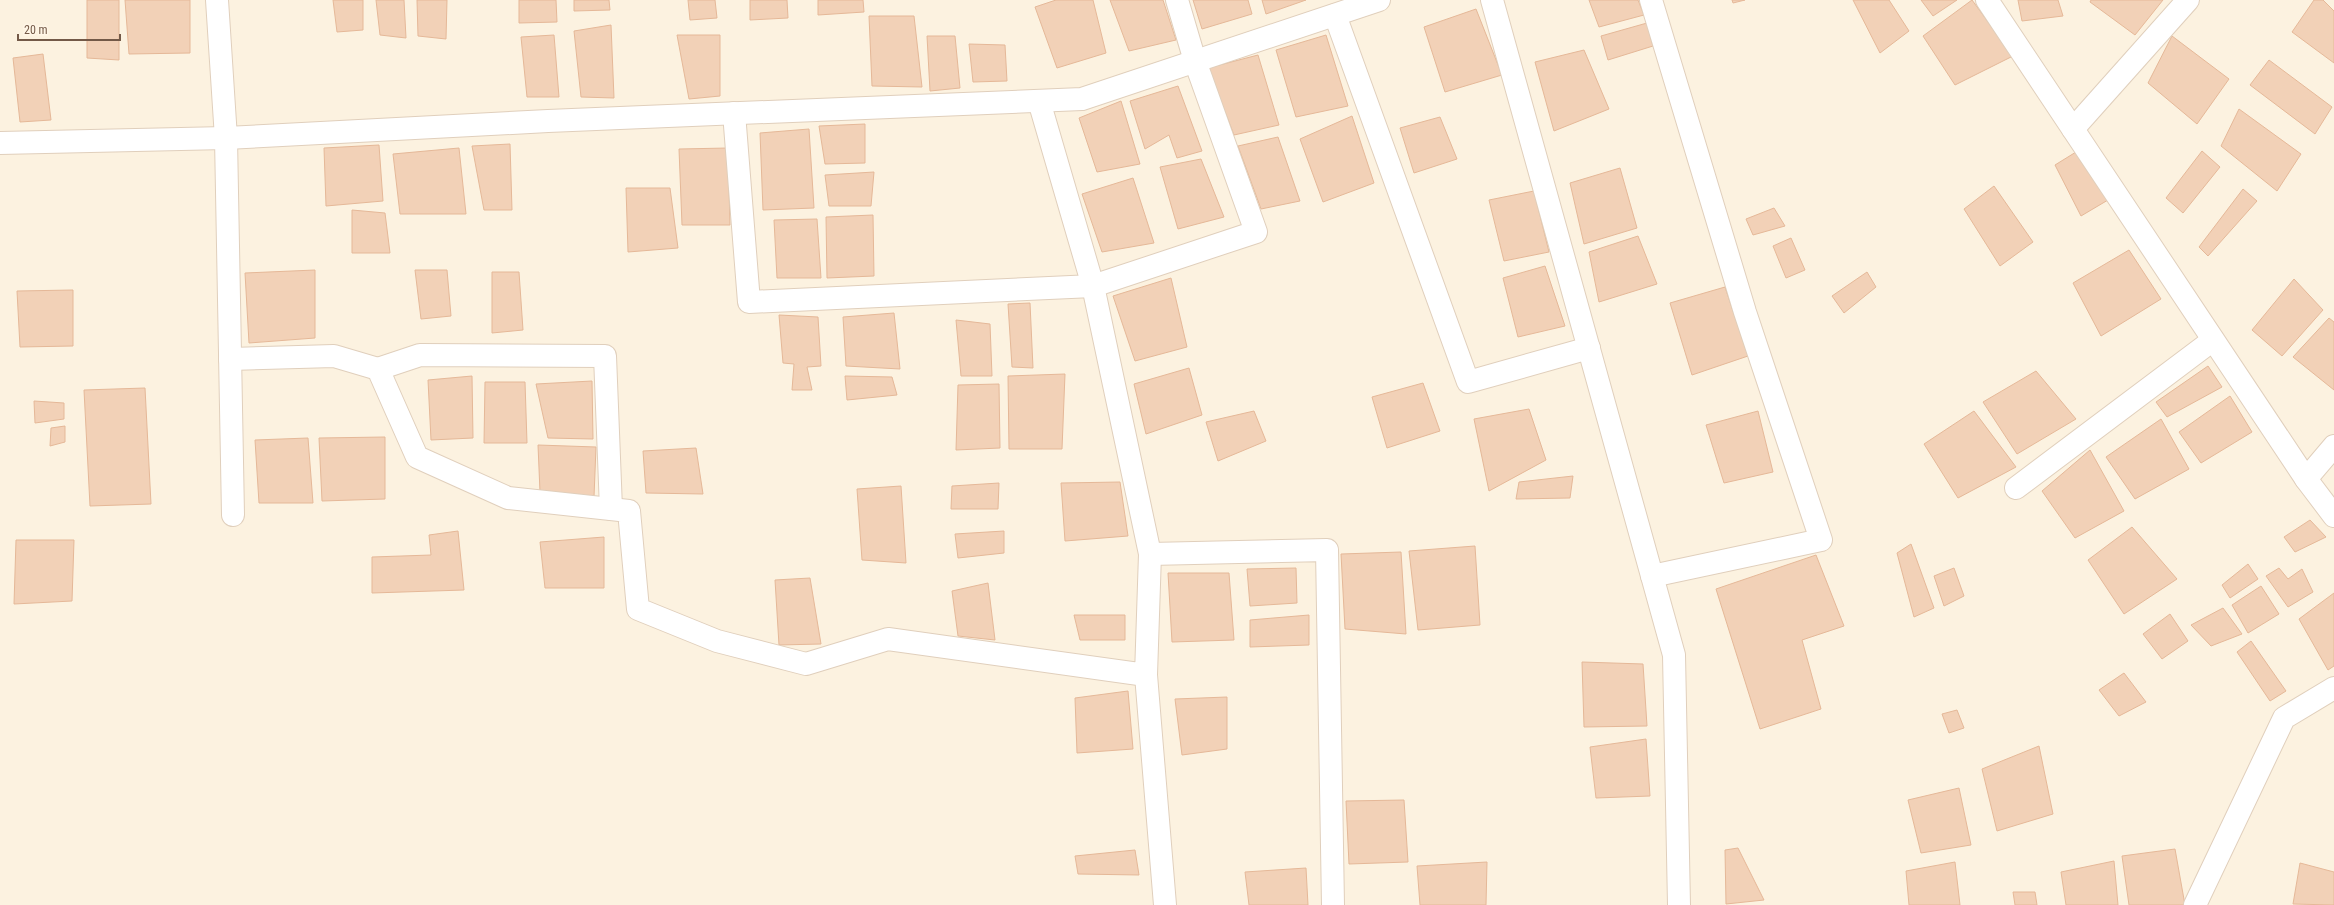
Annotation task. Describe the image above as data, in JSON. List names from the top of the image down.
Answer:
{
  "scale_bar": "20 m"
}
